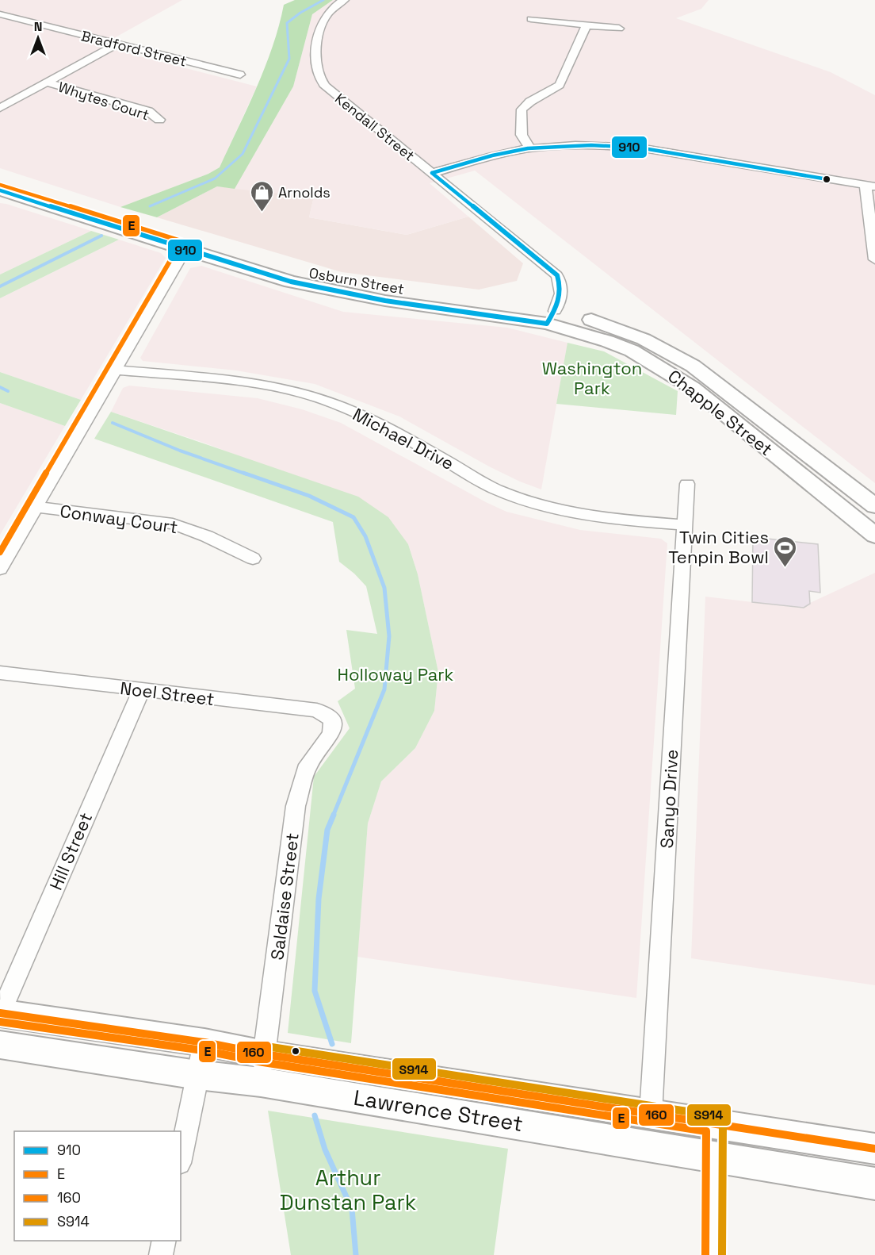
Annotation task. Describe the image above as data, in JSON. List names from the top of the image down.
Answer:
{
  "streets": {
    "street": [
      "Bradford Street",
      "Whytes Court",
      "Kendall Street",
      "Osburn Street",
      "Chapple Street",
      "Michael Drive",
      "Conway Court",
      "Noel Street",
      "Sanyo Drive",
      "Hill Street",
      "Saldaise Street",
      "Lawrence Street"
    ]
  },
  "crossings": [
    ["Kendall Street", "Osburn Street"],
    ["Kendall Street", "Chapple Street"],
    ["Osburn Street", "Chapple Street"],
    ["Michael Drive", "Sanyo Drive"],
    ["Noel Street", "Hill Street"],
    ["Noel Street", "Saldaise Street"],
    ["Sanyo Drive", "Lawrence Street"],
    ["Hill Street", "Lawrence Street"],
    ["Saldaise Street", "Lawrence Street"]
  ],
  "parks": ["Washington Park", "Holloway Park", "Arthur Dunstan Park"],
  "places": {
    "shop": ["Arnolds"],
    "sports": ["Twin Cities Tenpin Bowl"]
  },
  "lines": [
    "transit line 910",
    "transit line E",
    "transit line 160",
    "transit line S914"
  ],
  "legend": [
    "910",
    "E",
    "160",
    "S914"
  ],
  "north": "top"
}
